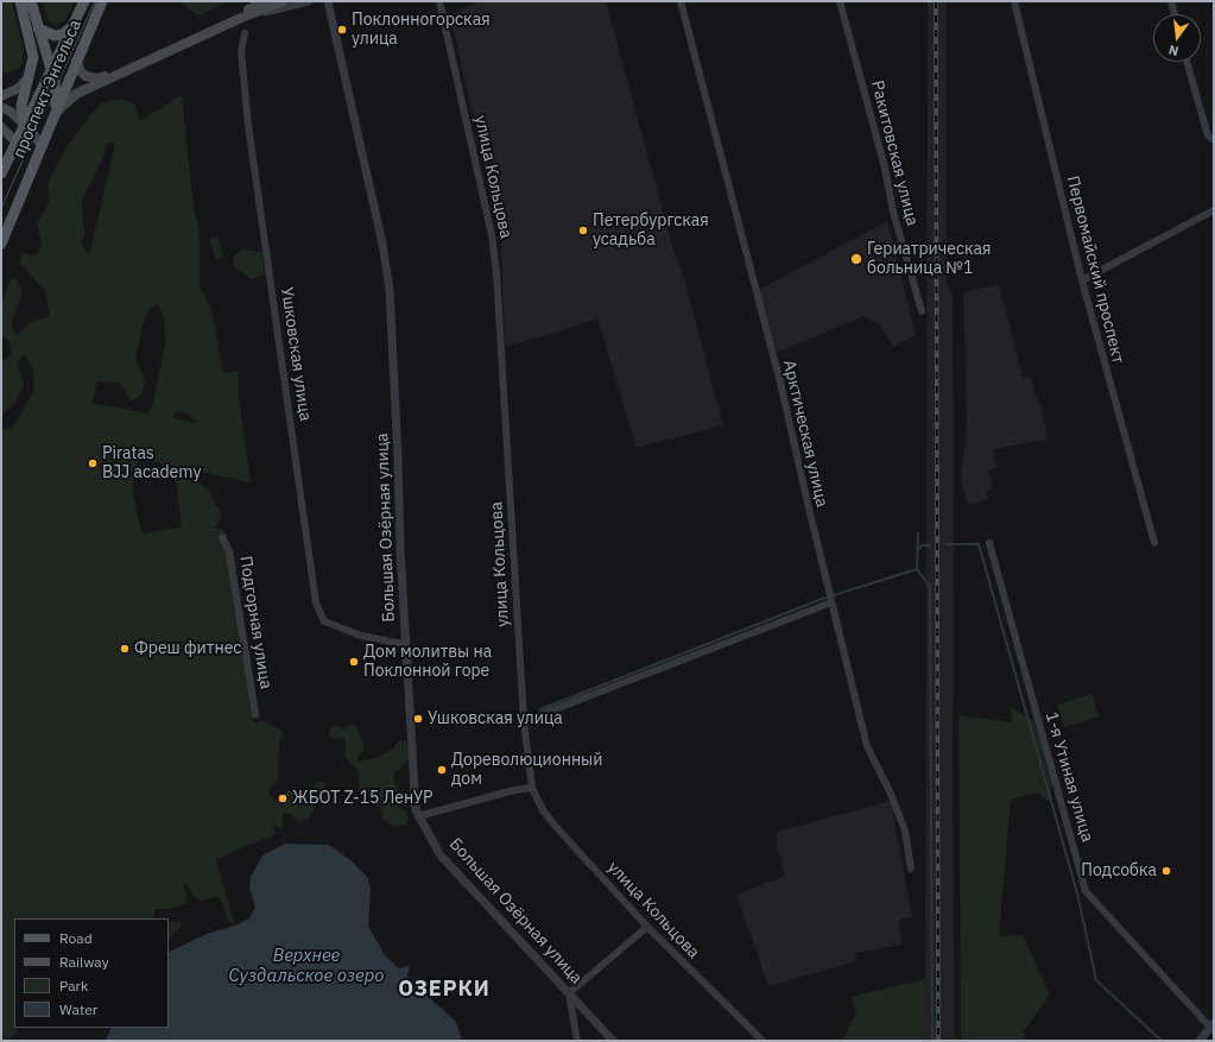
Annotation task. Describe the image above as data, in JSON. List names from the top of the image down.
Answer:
{
  "streets": {
    "main road": ["проспект Энгельса"],
    "street": [
      "Ракитовская улица",
      "улица Кольцова",
      "Первомайский проспект",
      "Ушковская улица",
      "Арктическая улица",
      "Большая Озёрная улица",
      "Подгорная улица",
      "1-я Утиная улица"
    ]
  },
  "crossings": [
    ["Ушковская улица", "Большая Озёрная улица"]
  ],
  "districts": ["ОЗЕРКИ"],
  "water": ["Верхнее Суздальское озеро"],
  "places": [
    "Поклонногорская улица",
    "Петербургская усадьба",
    "Гериатрическая больница №1",
    "Piratas BJJ academy",
    "Фреш фитнес",
    "Дом молитвы на Поклонной горе",
    "Ушковская улица",
    "Дореволюционный дом",
    "ЖБОТ Z-15 ЛенУР",
    "Подсобка"
  ],
  "legend": [
    "Road",
    "Railway",
    "Park",
    "Water"
  ],
  "north": "bottom"
}
